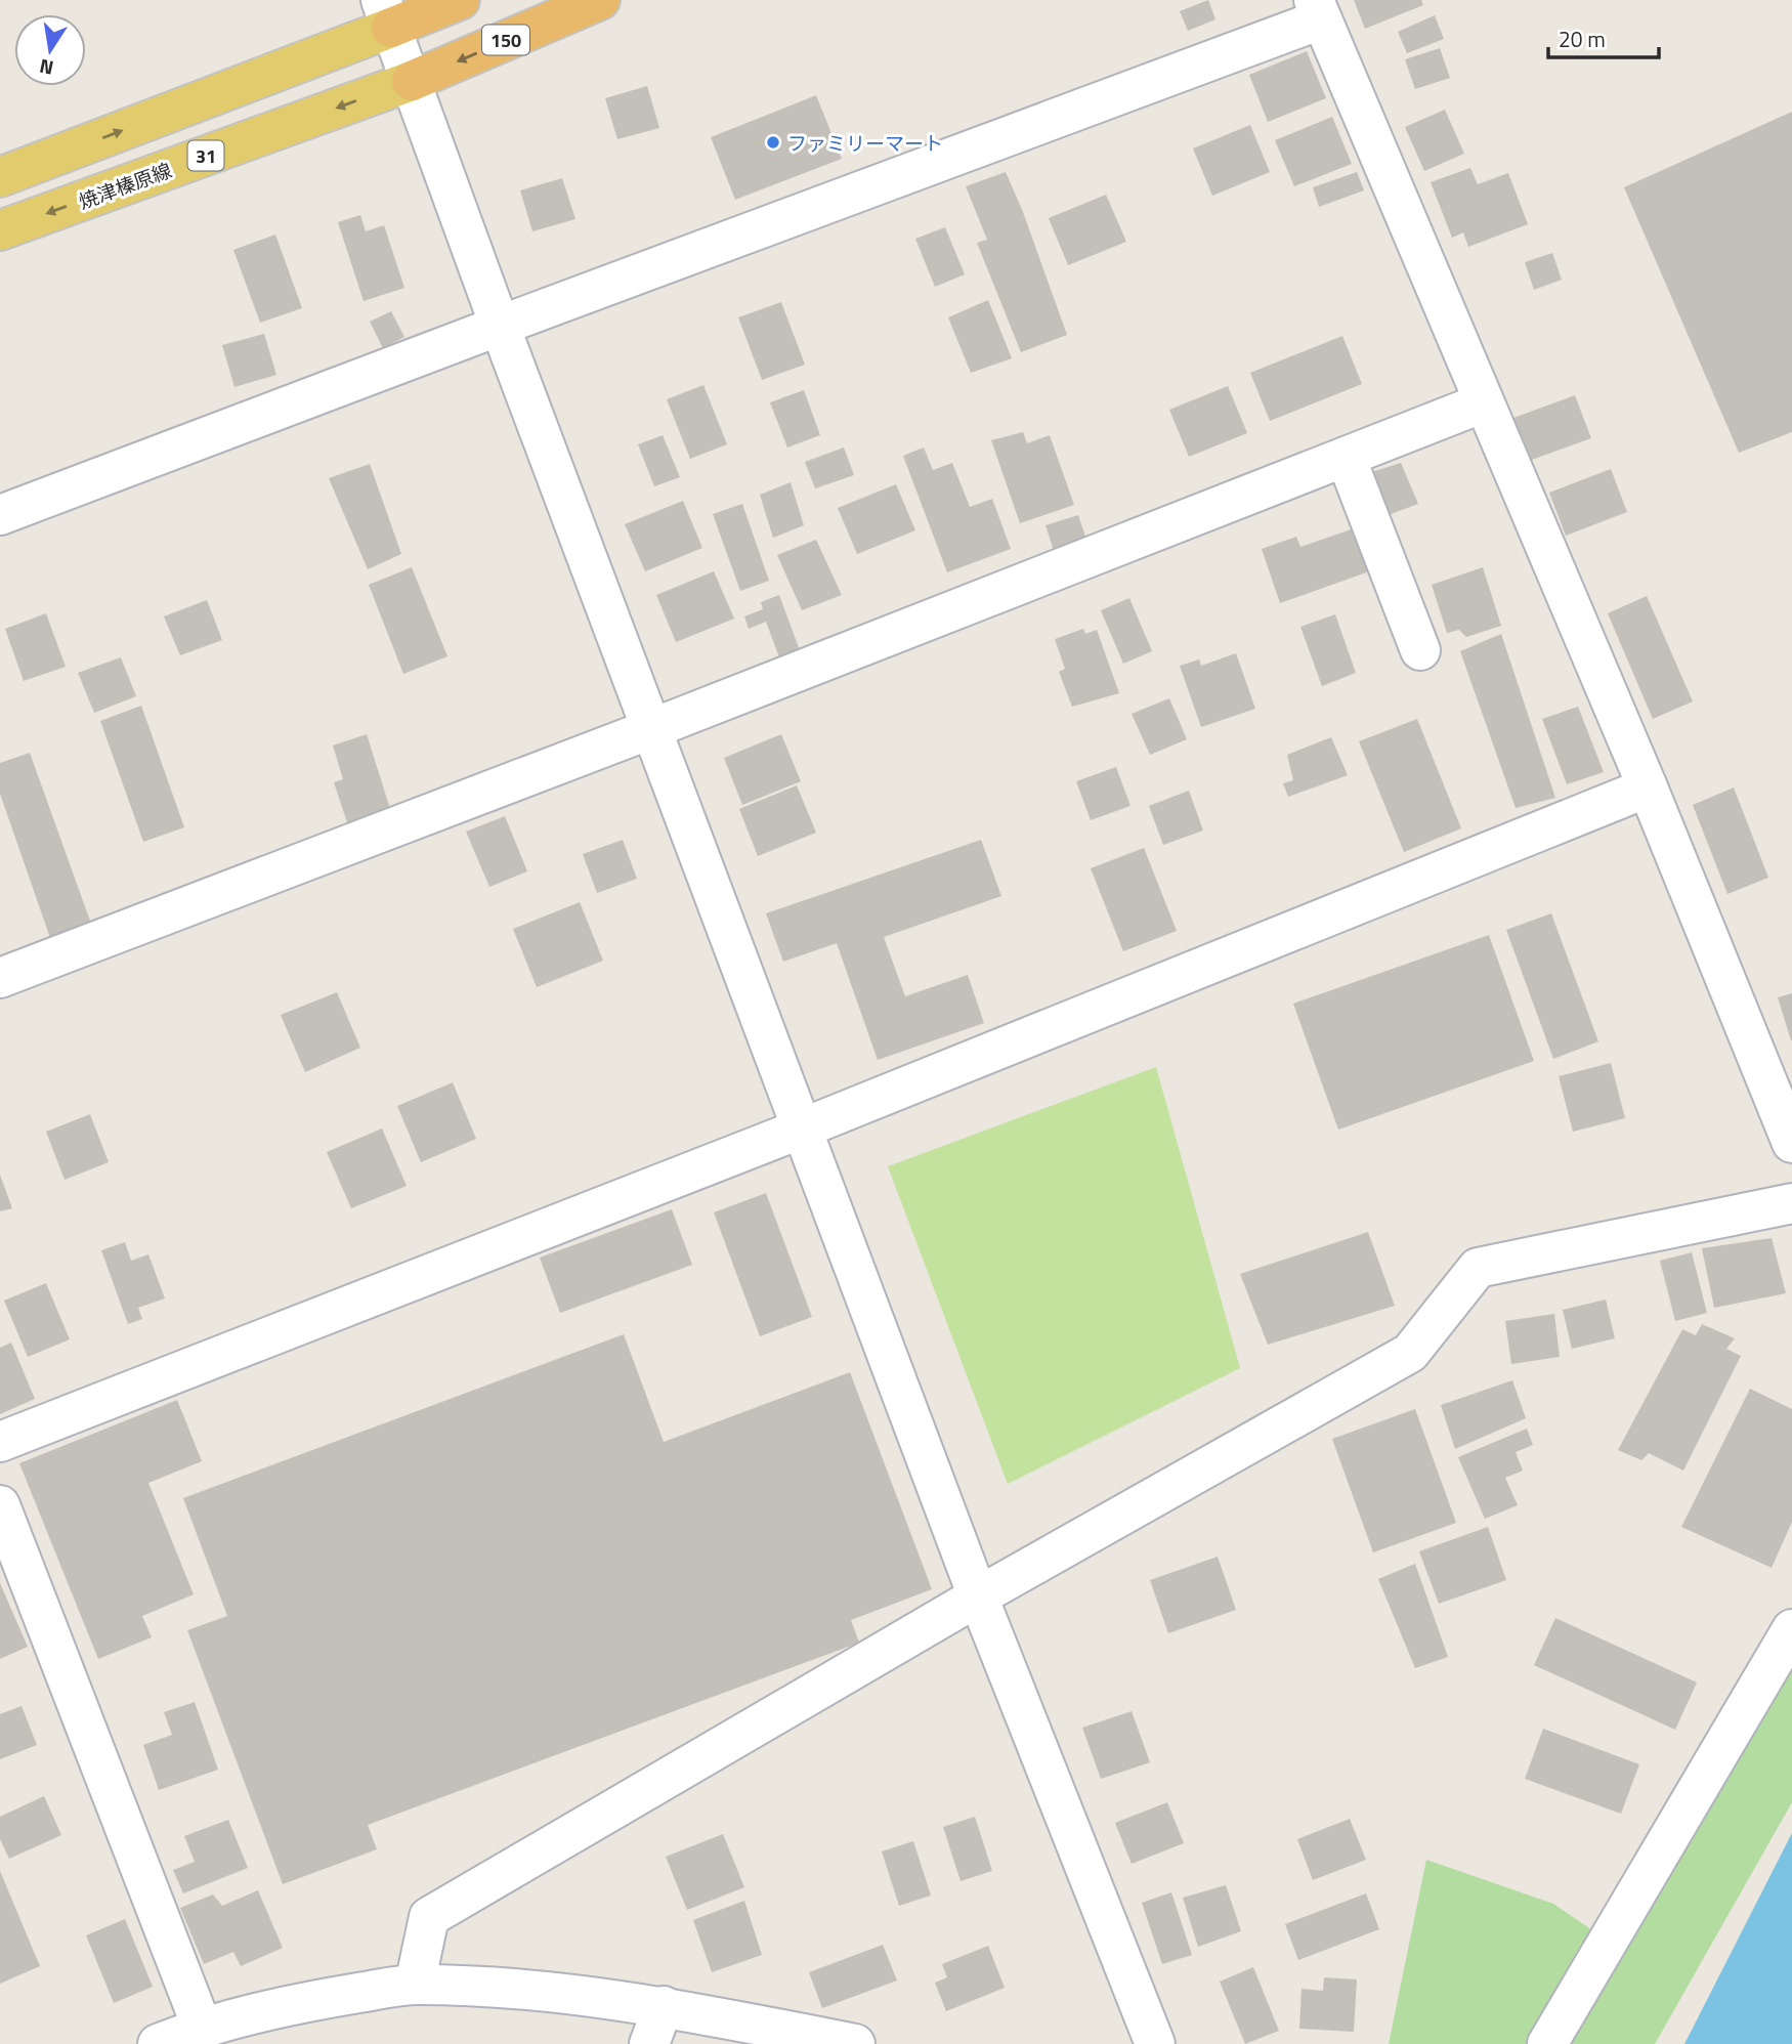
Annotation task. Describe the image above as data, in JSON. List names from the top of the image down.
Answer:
{
  "streets": {
    "highway": ["150"],
    "main road": ["31", "焼津榛原線"]
  },
  "crossings": [
    ["150", "焼津榛原線"]
  ],
  "places": ["ファミリーマート"],
  "scale_bar": "20 m",
  "north": "bottom"
}
